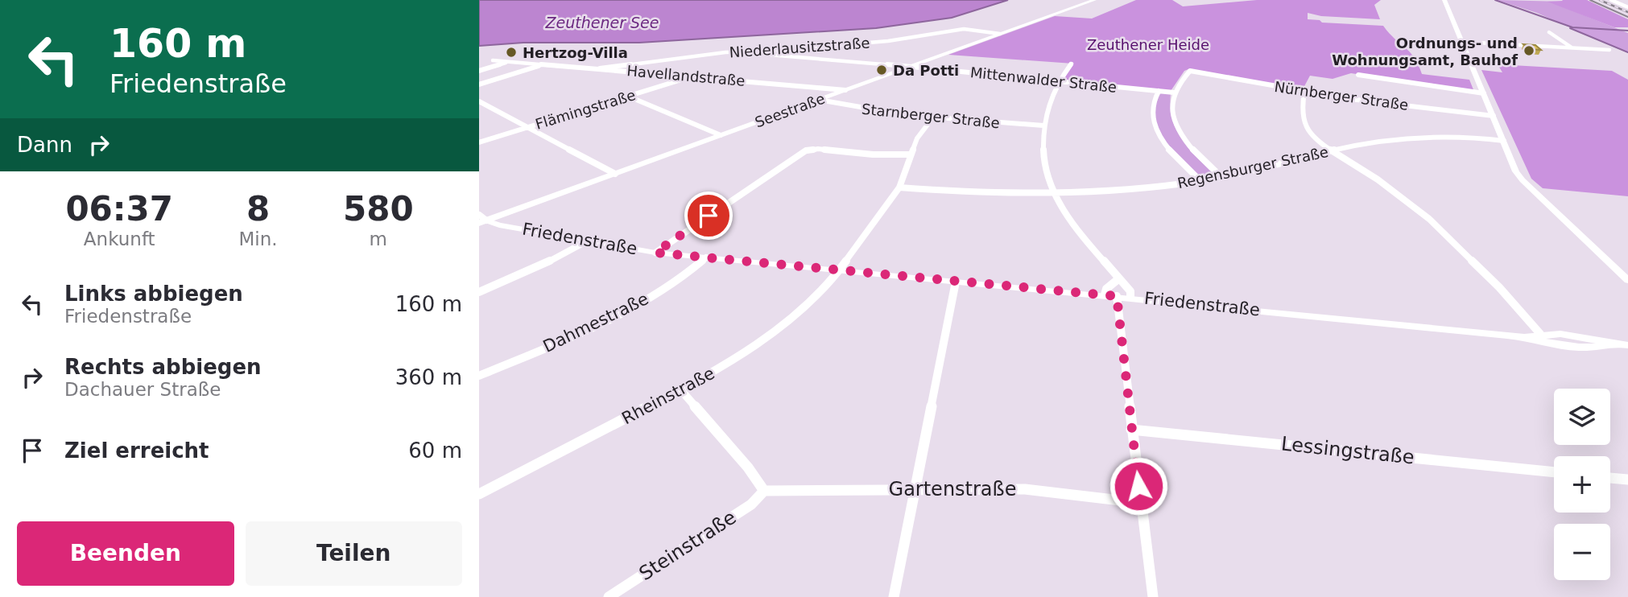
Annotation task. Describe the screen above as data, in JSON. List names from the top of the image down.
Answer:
{
  "streets": {
    "main road": ["Seestraße"],
    "street": [
      "Niederlausitzstraße",
      "Havellandstraße",
      "Mittenwalder Straße",
      "Nürnberger Straße",
      "Flämingstraße",
      "Starnberger Straße",
      "Regensburger Straße",
      "Friedenstraße",
      "Dahmestraße",
      "Rheinstraße",
      "Lessingstraße",
      "Gartenstraße",
      "Steinstraße"
    ]
  },
  "crossings": [
    ["Niederlausitzstraße", "Havellandstraße"],
    ["Niederlausitzstraße", "Mittenwalder Straße"],
    ["Niederlausitzstraße", "Seestraße"],
    ["Havellandstraße", "Flämingstraße"],
    ["Havellandstraße", "Seestraße"],
    ["Mittenwalder Straße", "Nürnberger Straße"],
    ["Mittenwalder Straße", "Seestraße"],
    ["Seestraße", "Starnberger Straße"],
    ["Seestraße", "Friedenstraße"],
    ["Starnberger Straße", "Rheinstraße"],
    ["Regensburger Straße", "Rheinstraße"],
    ["Friedenstraße", "Dahmestraße"],
    ["Friedenstraße", "Rheinstraße"],
    ["Gartenstraße", "Steinstraße"]
  ],
  "water": ["Zeuthener See"],
  "parks": ["Zeuthener Heide"],
  "places": ["Ordnungs- und Wohnungsamt, Bauhof", "Hertzog-Villa", "Da Potti"],
  "page": {
    "turn": ["160 m", "Friedenstraße"],
    "then": "Dann",
    "eta": [
      "06:37",
      "Ankunft",
      "8",
      "Min.",
      "580",
      "m"
    ],
    "list": [
      {
        "name": "Links abbiegen",
        "note": "Friedenstraße",
        "value": "160 m"
      },
      {
        "name": "Rechts abbiegen",
        "note": "Dachauer Straße",
        "value": "360 m"
      },
      {
        "name": "Ziel erreicht",
        "value": "60 m"
      }
    ],
    "map_buttons": ["+", "−"],
    "buttons": ["Beenden", "Teilen"]
  }
}
